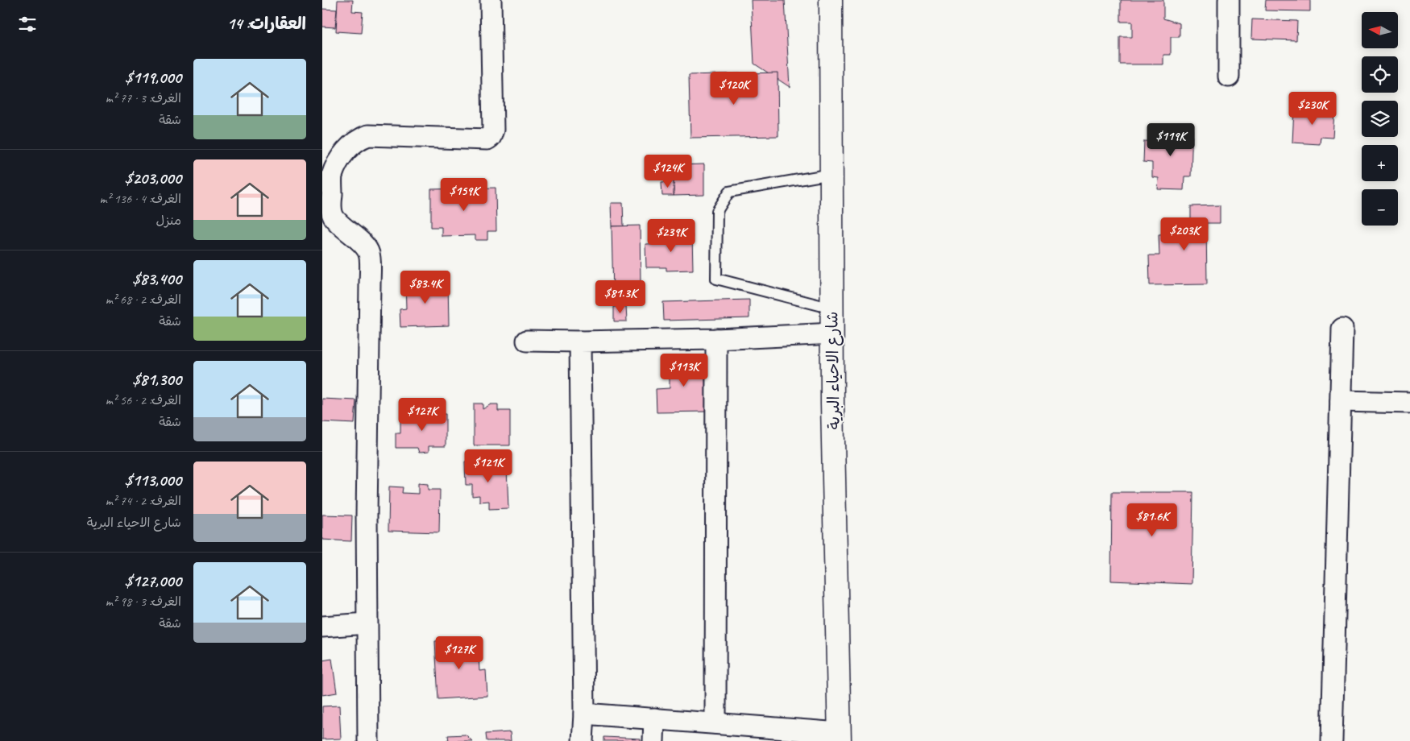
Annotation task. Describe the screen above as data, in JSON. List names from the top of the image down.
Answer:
{
  "streets": {
    "main road": ["شارع الاحياء البرية"]
  },
  "north": "left",
  "page": {
    "heading": "العقارات: 14",
    "map_buttons": ["+", "−"],
    "list": [
      {
        "name": "$119,000",
        "note": "الغرف: 3 · 77 m² · شقة"
      },
      {
        "name": "$203,000",
        "note": "الغرف: 4 · 136 m² · منزل"
      },
      {
        "name": "$83,400",
        "note": "الغرف: 2 · 68 m² · شقة"
      },
      {
        "name": "$81,300",
        "note": "الغرف: 2 · 56 m² · شقة"
      },
      {
        "name": "$113,000",
        "note": "الغرف: 2 · 74 m² · شارع الاحياء البرية"
      },
      {
        "name": "$127,000",
        "note": "الغرف: 3 · 98 m² · شقة"
      }
    ],
    "price": [
      "$120K",
      "$230K",
      "$119K",
      "$124K",
      "$159K",
      "$203K",
      "$239K",
      "$83.4K",
      "$81.3K",
      "$113K",
      "$127K",
      "$121K",
      "$81.6K",
      "$127K"
    ]
  }
}
